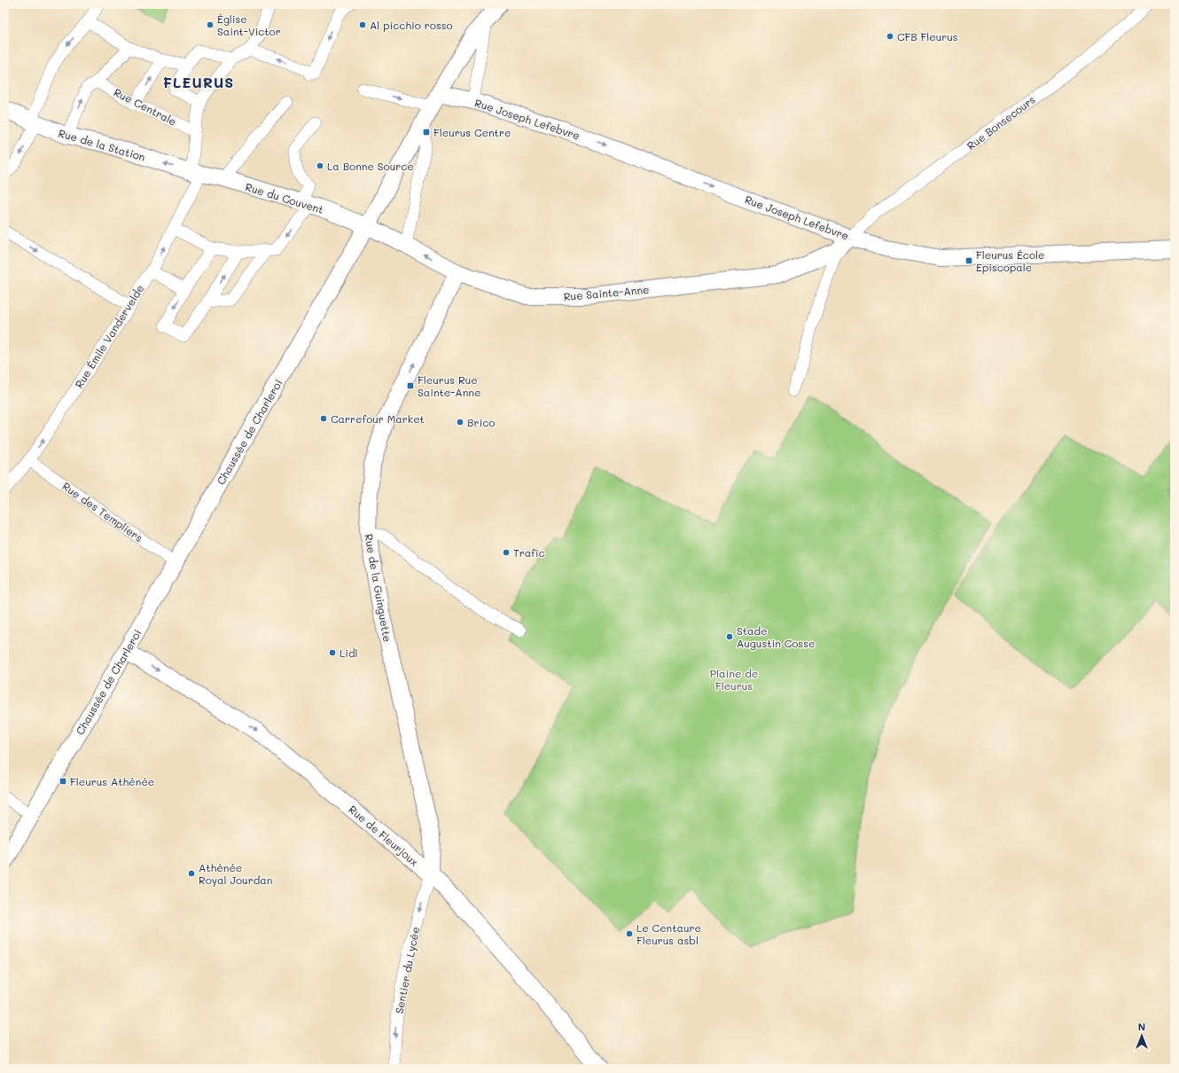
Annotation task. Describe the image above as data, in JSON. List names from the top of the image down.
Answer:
{
  "streets": {
    "main road": [
      "Rue Joseph Lefebvre",
      "Rue de la Station",
      "Rue du Couvent",
      "Rue Sainte-Anne",
      "Chaussée de Charleroi",
      "Rue de la Guinguette",
      "Rue de Fleurjoux"
    ],
    "street": [
      "Rue Centrale",
      "Rue Bonsecours",
      "Rue Émile Vandervelde",
      "Rue des Templiers",
      "Sentier du Lycée"
    ]
  },
  "crossings": [
    ["Rue Joseph Lefebvre", "Rue Bonsecours"],
    ["Rue Joseph Lefebvre", "Rue Sainte-Anne"],
    ["Rue Joseph Lefebvre", "Chaussée de Charleroi"],
    ["Rue Bonsecours", "Rue Sainte-Anne"],
    ["Rue de la Station", "Rue du Couvent"],
    ["Rue de la Station", "Rue Émile Vandervelde"],
    ["Rue du Couvent", "Rue Sainte-Anne"],
    ["Rue du Couvent", "Rue Émile Vandervelde"],
    ["Rue du Couvent", "Chaussée de Charleroi"],
    ["Rue Sainte-Anne", "Chaussée de Charleroi"],
    ["Rue Sainte-Anne", "Rue de la Guinguette"],
    ["Rue Émile Vandervelde", "Rue des Templiers"],
    ["Chaussée de Charleroi", "Rue des Templiers"],
    ["Chaussée de Charleroi", "Rue de Fleurjoux"],
    ["Rue de la Guinguette", "Rue de Fleurjoux"],
    ["Rue de la Guinguette", "Sentier du Lycée"],
    ["Rue de Fleurjoux", "Sentier du Lycée"]
  ],
  "one_way": [
    "Rue Joseph Lefebvre",
    "Rue de la Station",
    "Rue de la Guinguette",
    "Rue de Fleurjoux",
    "Sentier du Lycée"
  ],
  "districts": ["FLEURUS"],
  "parks": ["Plaine de Fleurus"],
  "places": {
    "other": [
      "Église Saint-Victor",
      "Al picchio rosso",
      "CFB Fleurus",
      "La Bonne Source",
      "Carrefour Market",
      "Brico",
      "Trafic",
      "Stade Augustin Cosse",
      "Lidl",
      "Athénée Royal Jourdan",
      "Le Centaure Fleurus asbl"
    ],
    "transit": [
      "Fleurus Centre",
      "Fleurus École Episcopale",
      "Fleurus Rue Sainte-Anne",
      "Fleurus Athénée"
    ]
  },
  "north": "top"
}
